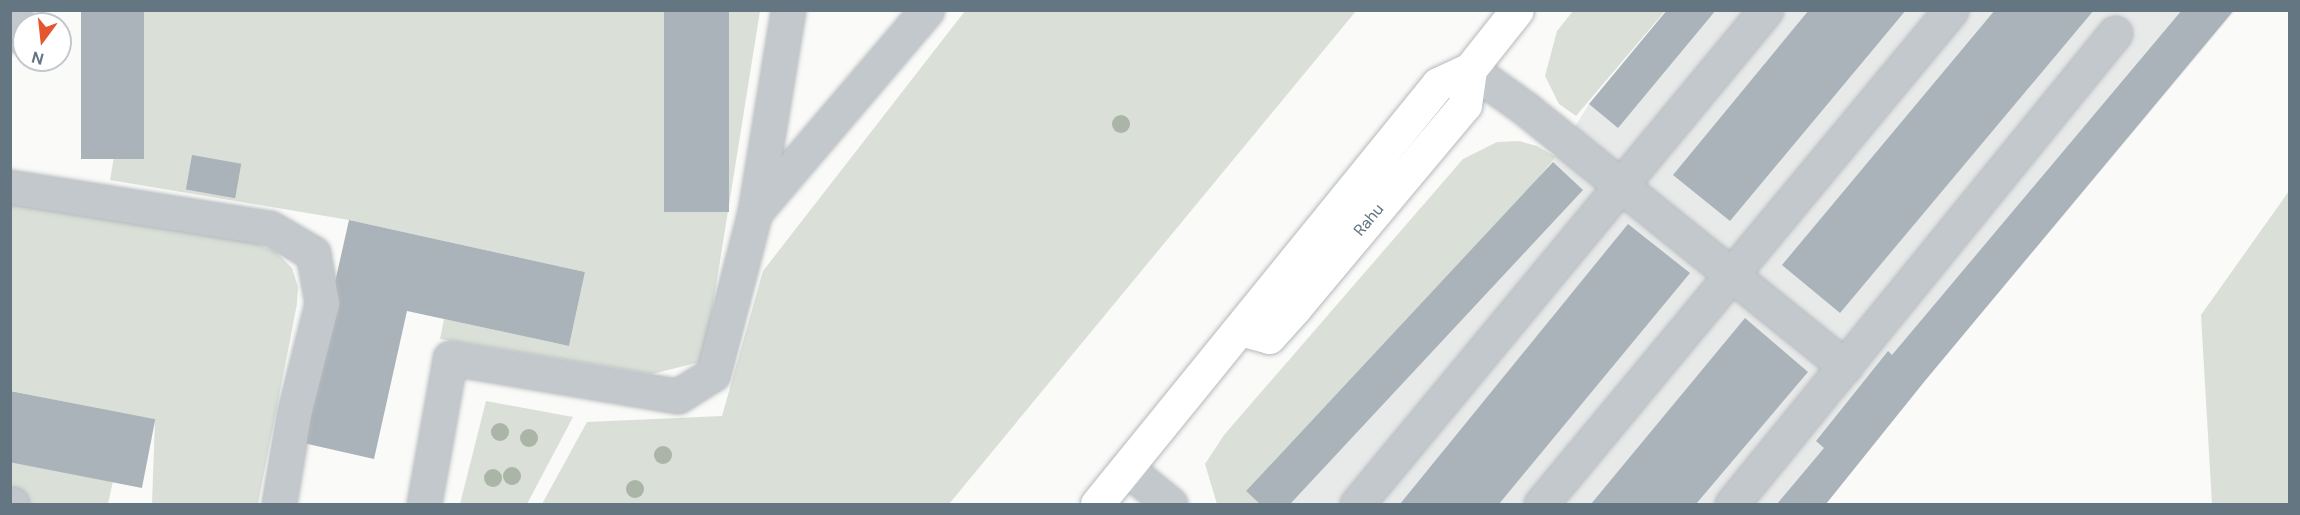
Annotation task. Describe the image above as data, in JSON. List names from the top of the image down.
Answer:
{
  "streets": {
    "highway": ["Rahu"]
  },
  "north": "bottom"
}
